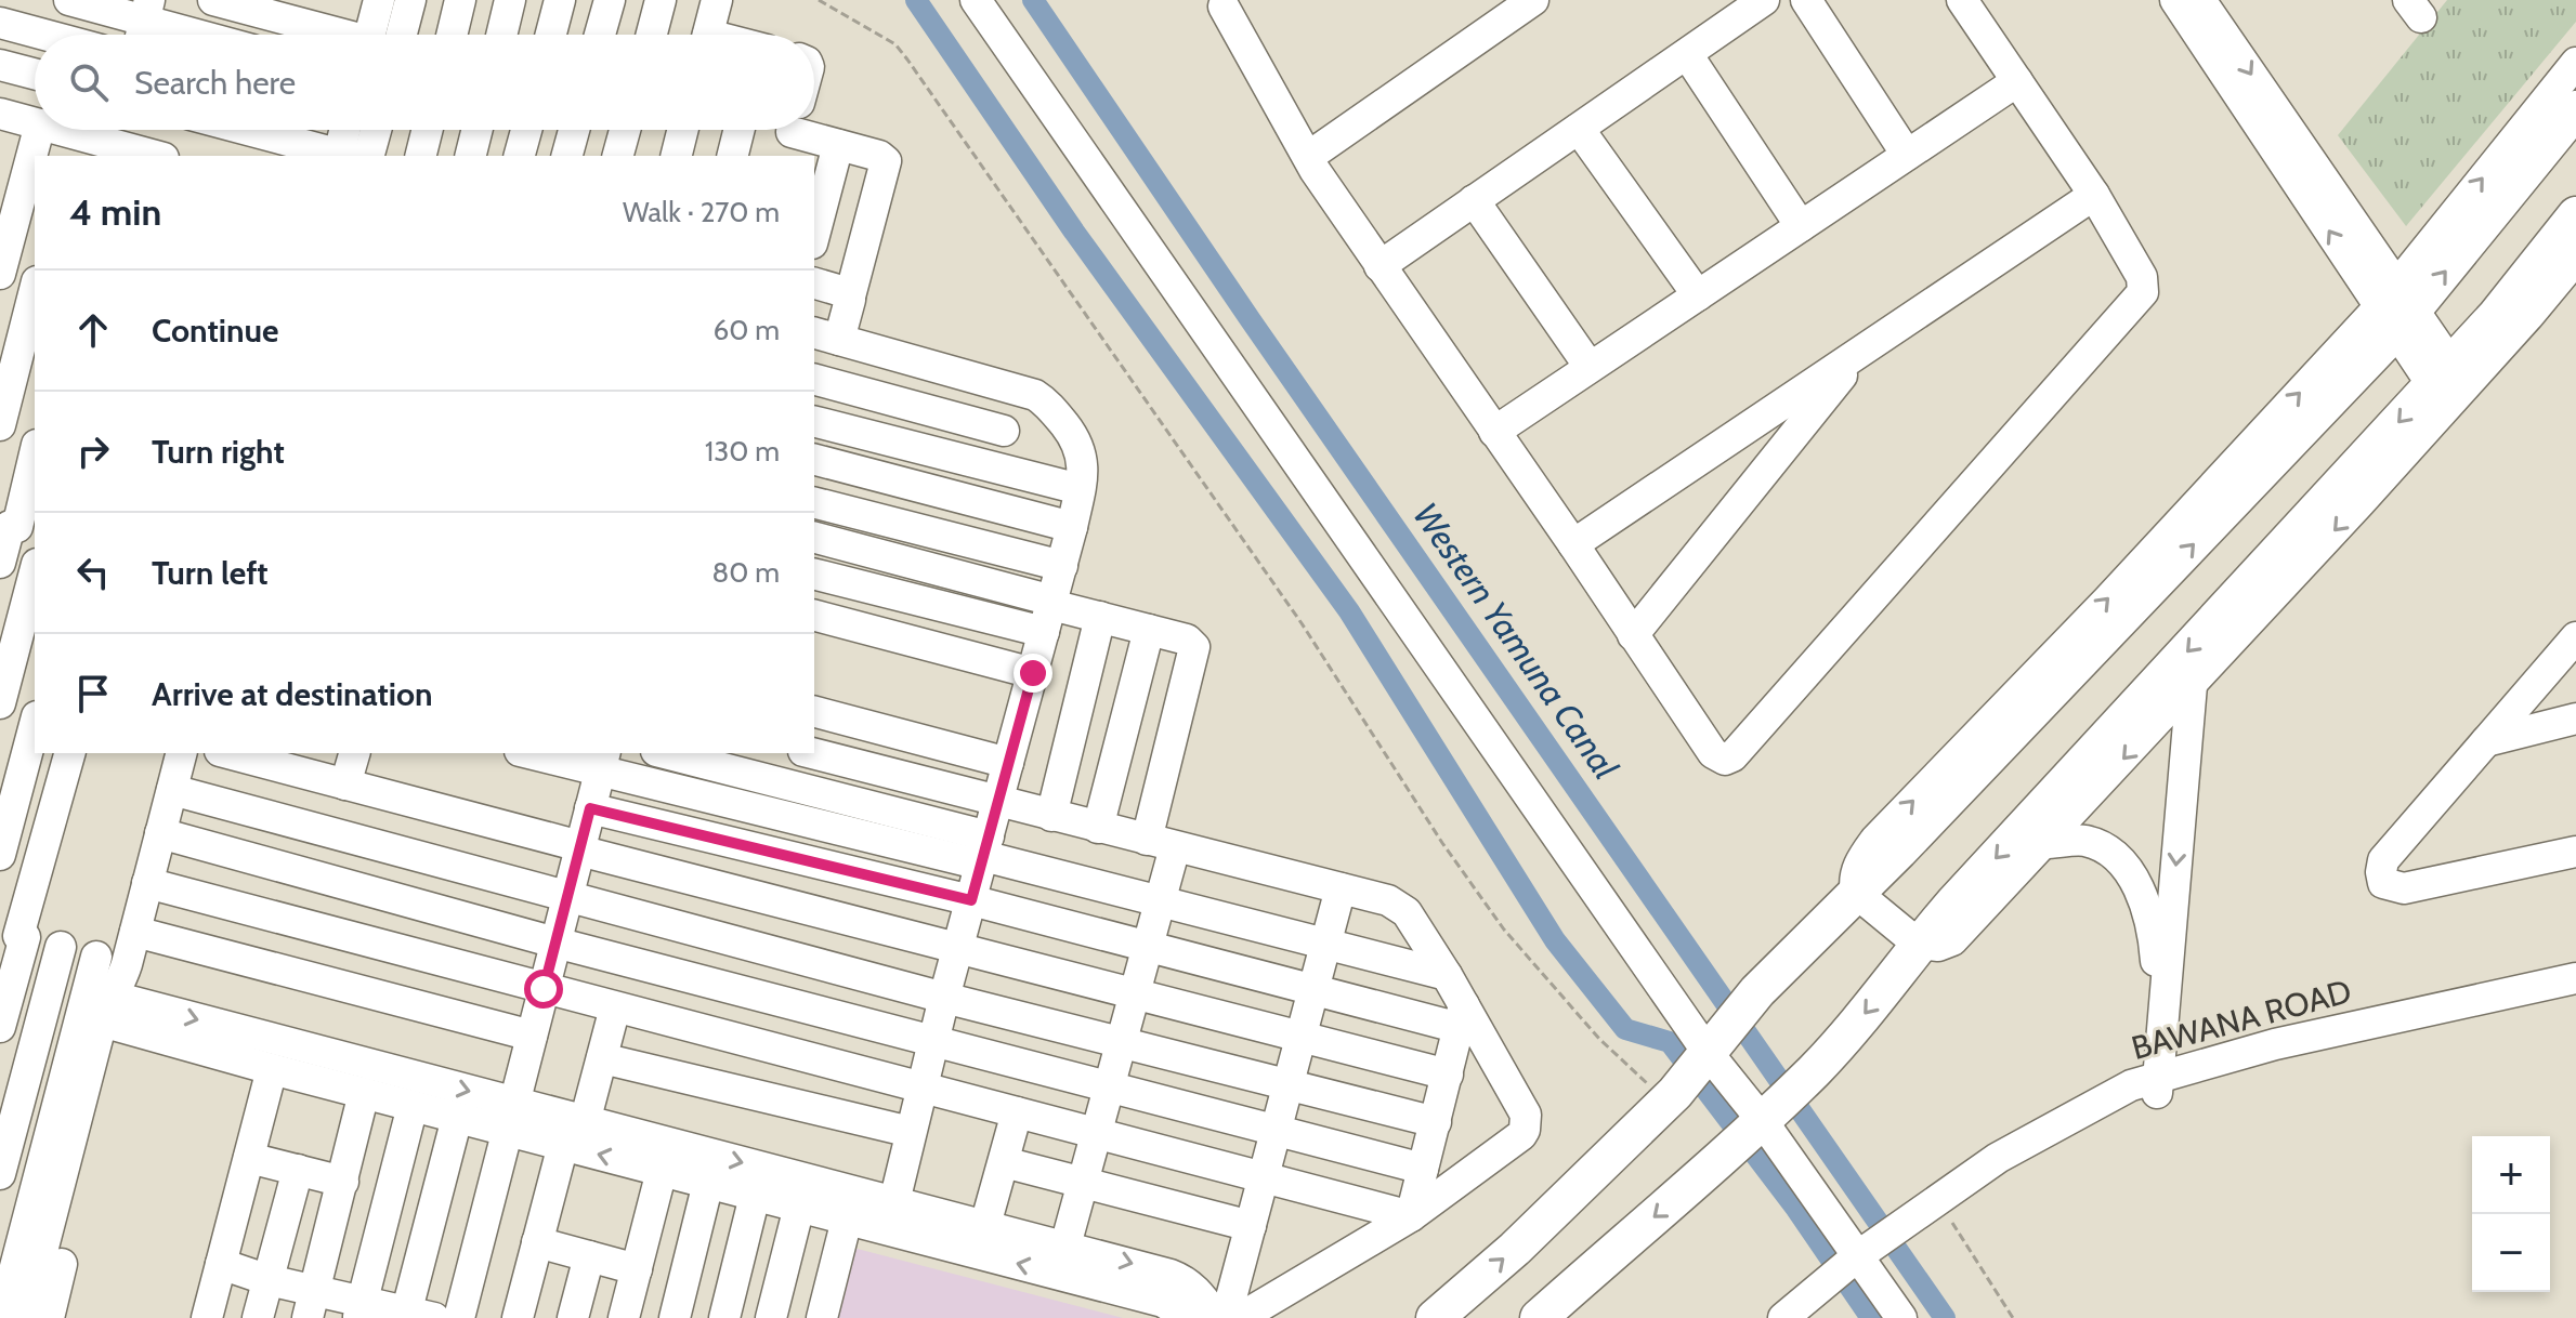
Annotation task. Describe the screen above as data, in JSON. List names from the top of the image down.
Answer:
{
  "streets": {
    "street": ["BAWANA ROAD"]
  },
  "water": ["Western Yamuna Canal"],
  "page": {
    "search": "Search here",
    "heading": ["4 min", "Walk · 270 m"],
    "list": [
      ["Continue", "60 m"],
      ["Turn right", "130 m"],
      ["Turn left", "80 m"],
      "Arrive at destination"
    ],
    "map_buttons": ["+", "−"]
  }
}
